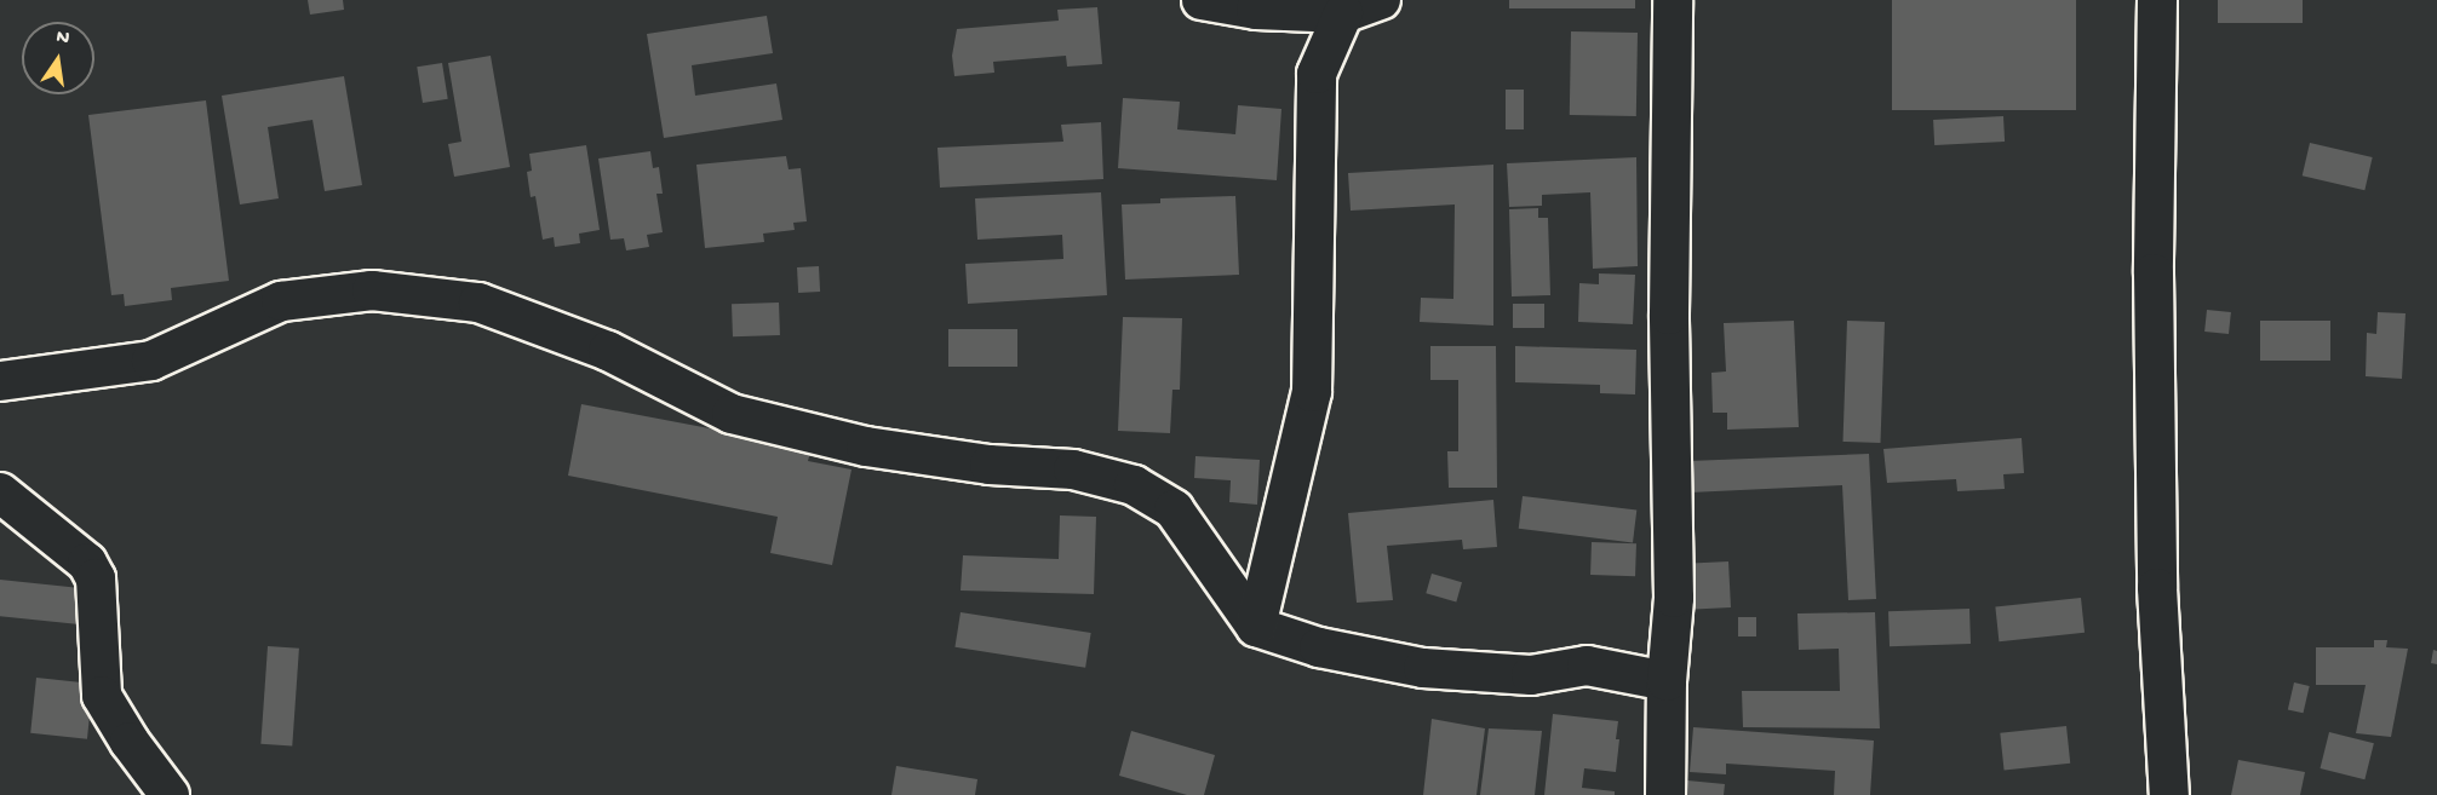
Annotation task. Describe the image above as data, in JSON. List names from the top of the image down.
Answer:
{
  "north": "top"
}
